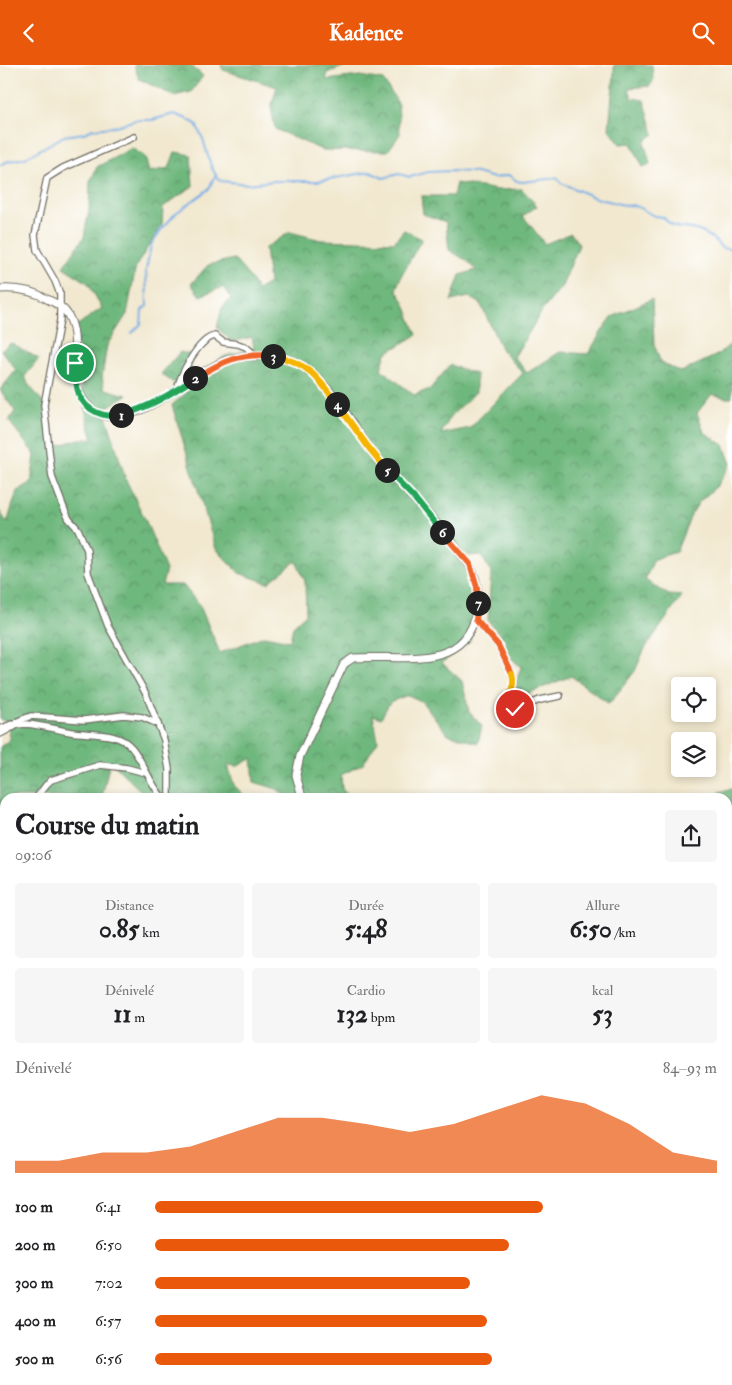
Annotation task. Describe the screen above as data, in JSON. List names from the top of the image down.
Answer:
{
  "page": {
    "header": "Kadence",
    "pins": [
      "3",
      "2",
      "4",
      "1",
      "5",
      "6",
      "7"
    ],
    "heading": ["Course du matin", "09:06"],
    "stats": [
      ["Distance", "0.85 km"],
      ["Durée", "5:48"],
      ["Allure", "6:50 /km"],
      ["Dénivelé", "11 m"],
      ["Cardio", "132 bpm"],
      ["kcal", "53"]
    ],
    "chart": ["Dénivelé", "84–93 m"],
    "list": [
      {
        "name": "100 m",
        "note": "6:41"
      },
      {
        "name": "200 m",
        "note": "6:50"
      },
      {
        "name": "300 m",
        "note": "7:02"
      },
      {
        "name": "400 m",
        "note": "6:57"
      },
      {
        "name": "500 m",
        "note": "6:56"
      }
    ]
  }
}
